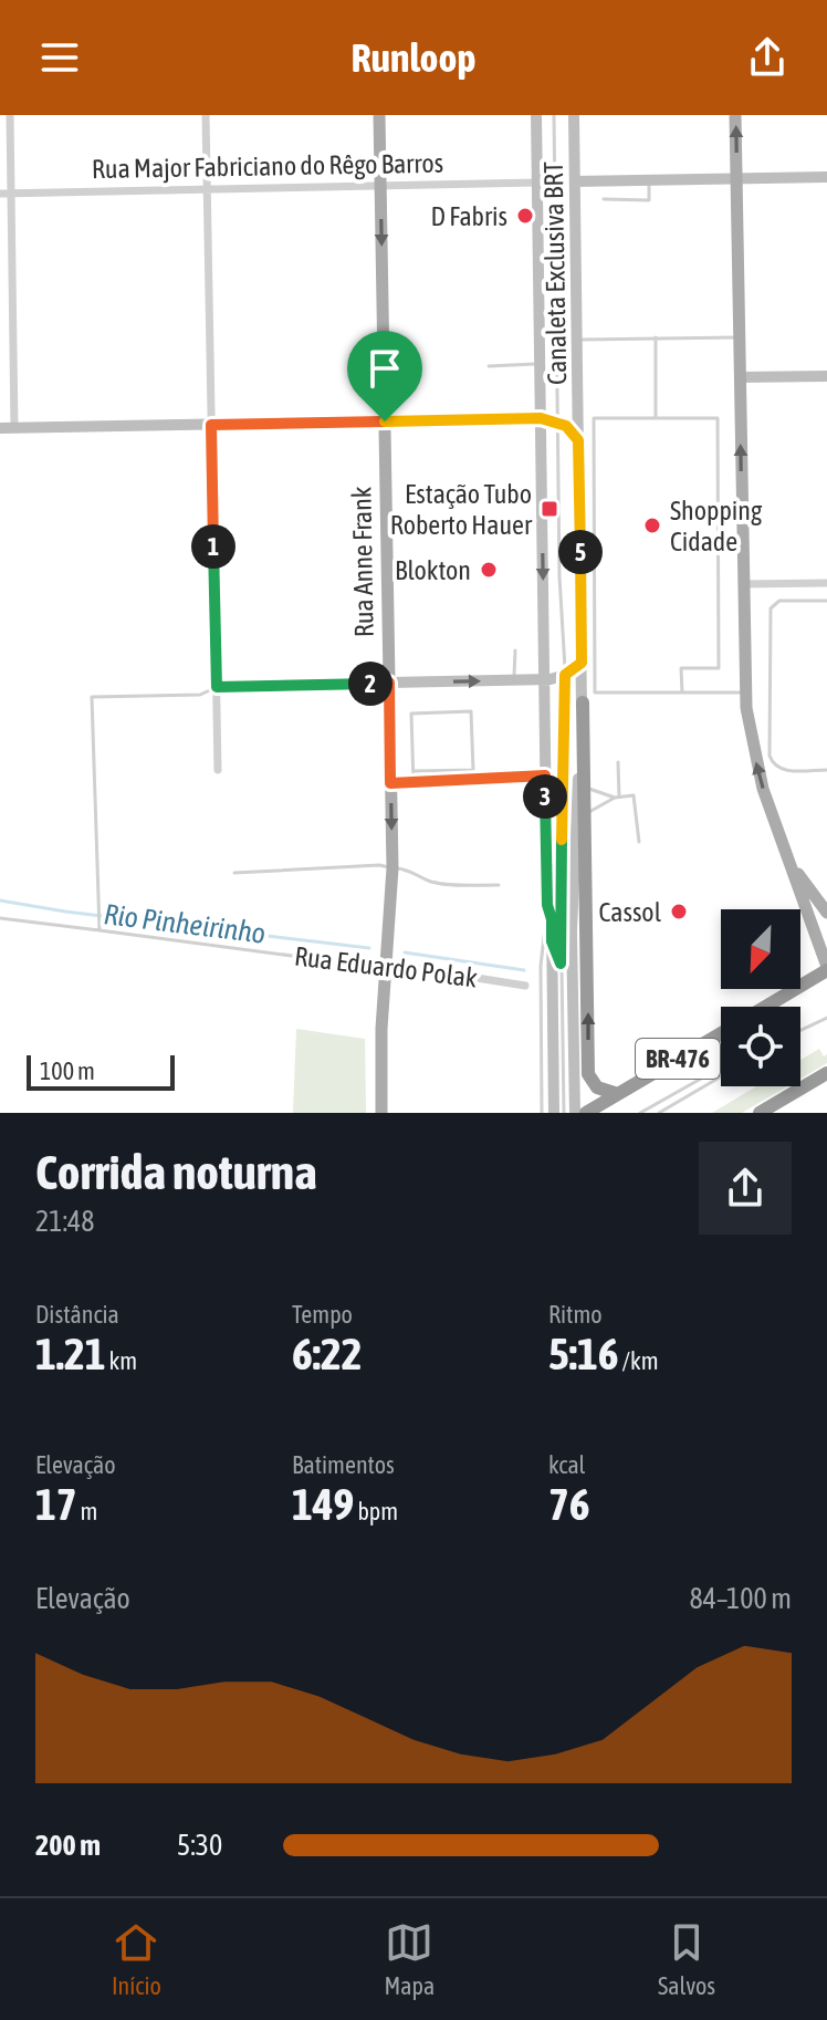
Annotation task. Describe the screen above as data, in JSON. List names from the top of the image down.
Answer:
{
  "streets": {
    "highway": ["BR-476"],
    "main road": ["Rua Anne Frank"],
    "street": ["Rua Major Fabriciano do Rêgo Barros", "Rua Eduardo Polak"],
    "lane": ["Canaleta Exclusiva BRT"]
  },
  "crossings": [
    ["Rua Major Fabriciano do Rêgo Barros", "Rua Anne Frank"],
    ["Rua Anne Frank", "Rua Eduardo Polak"]
  ],
  "water": ["Rio Pinheirinho"],
  "places": {
    "other": [
      "D Fabris",
      "Shopping Cidade",
      "Blokton",
      "Cassol"
    ],
    "transit": ["Estação Tubo Roberto Hauer"]
  },
  "scale_bar": "100 m",
  "north": "bottom left",
  "page": {
    "header": "Runloop",
    "pins": [
      "1",
      "5",
      "2",
      "3"
    ],
    "scale": "100 m",
    "heading": ["Corrida noturna", "21:48"],
    "stats": [
      ["Distância", "1.21 km"],
      ["Tempo", "6:22"],
      ["Ritmo", "5:16 /km"],
      ["Elevação", "17 m"],
      ["Batimentos", "149 bpm"],
      ["kcal", "76"]
    ],
    "chart": ["Elevação", "84–100 m"],
    "list": [
      {
        "name": "200 m",
        "note": "5:30"
      }
    ],
    "tabs": ["Início", "Mapa", "Salvos"]
  }
}
